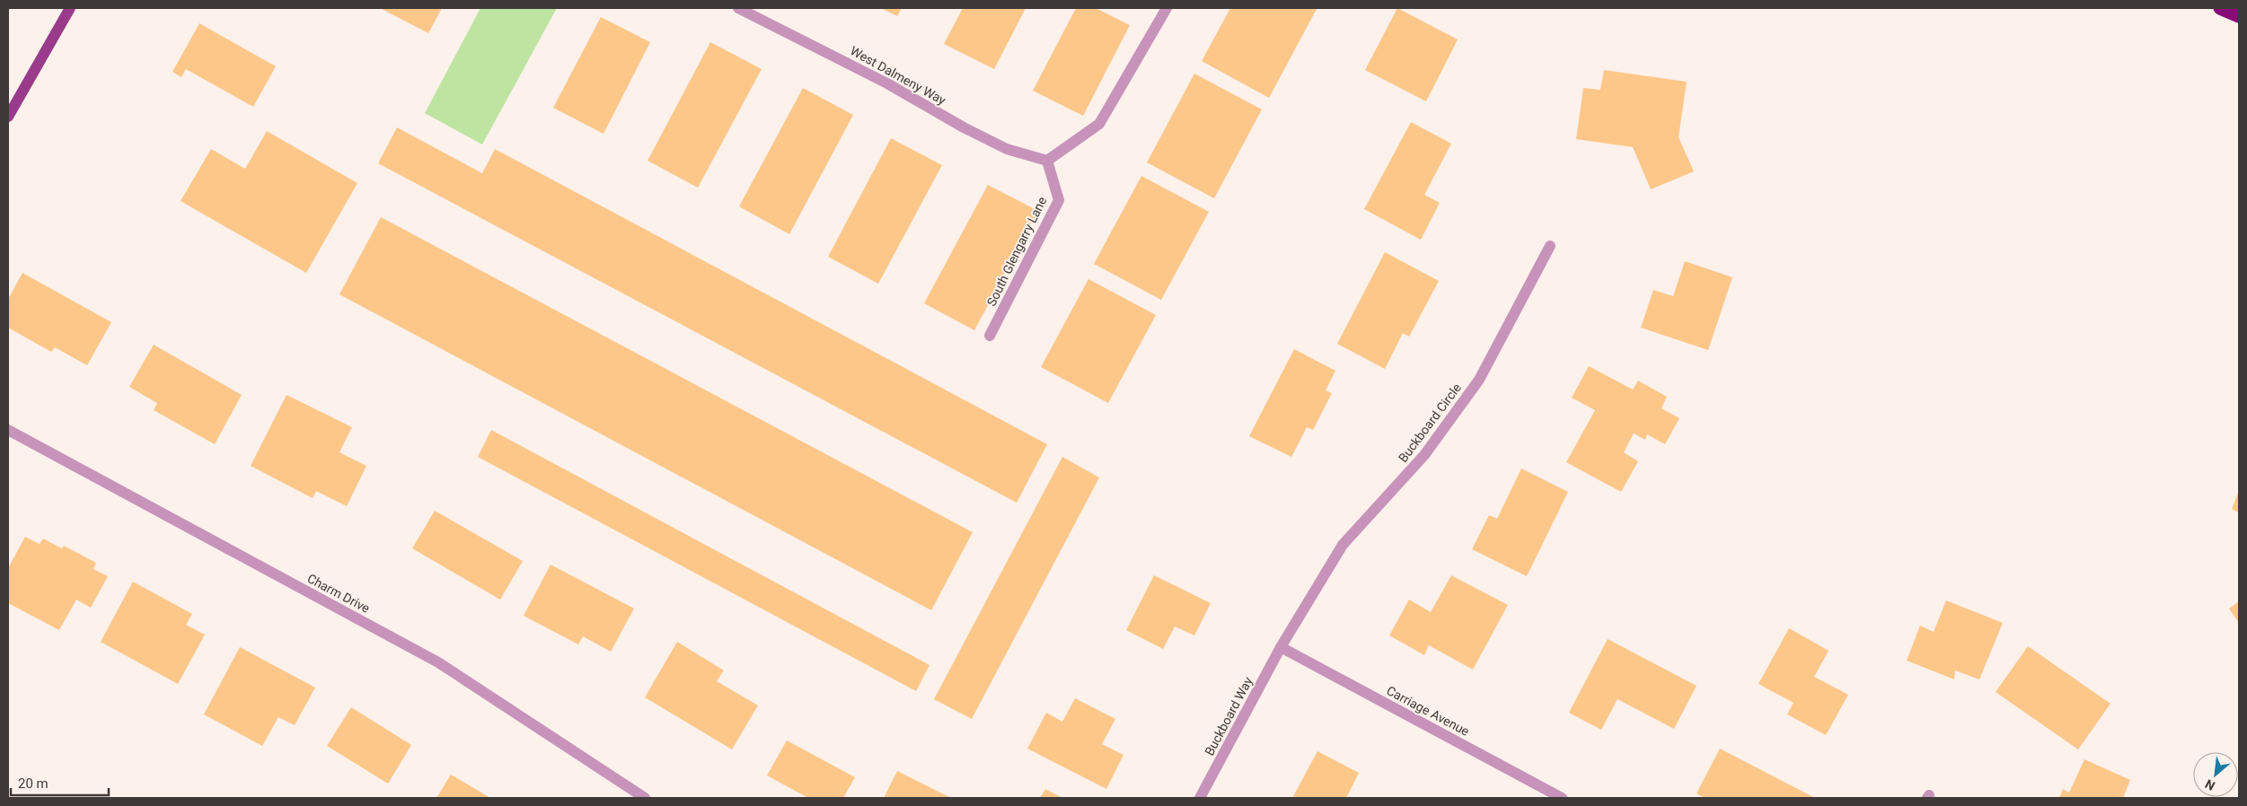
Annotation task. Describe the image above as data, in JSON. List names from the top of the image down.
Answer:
{
  "streets": {
    "street": [
      "West Dalmeny Way",
      "South Glengarry Lane",
      "Buckboard Circle",
      "Charm Drive",
      "Carriage Avenue",
      "Buckboard Way"
    ]
  },
  "crossings": [
    ["West Dalmeny Way", "South Glengarry Lane"],
    ["Buckboard Circle", "Carriage Avenue"],
    ["Buckboard Circle", "Buckboard Way"],
    ["Carriage Avenue", "Buckboard Way"]
  ],
  "scale_bar": "20 m",
  "north": "bottom left"
}
